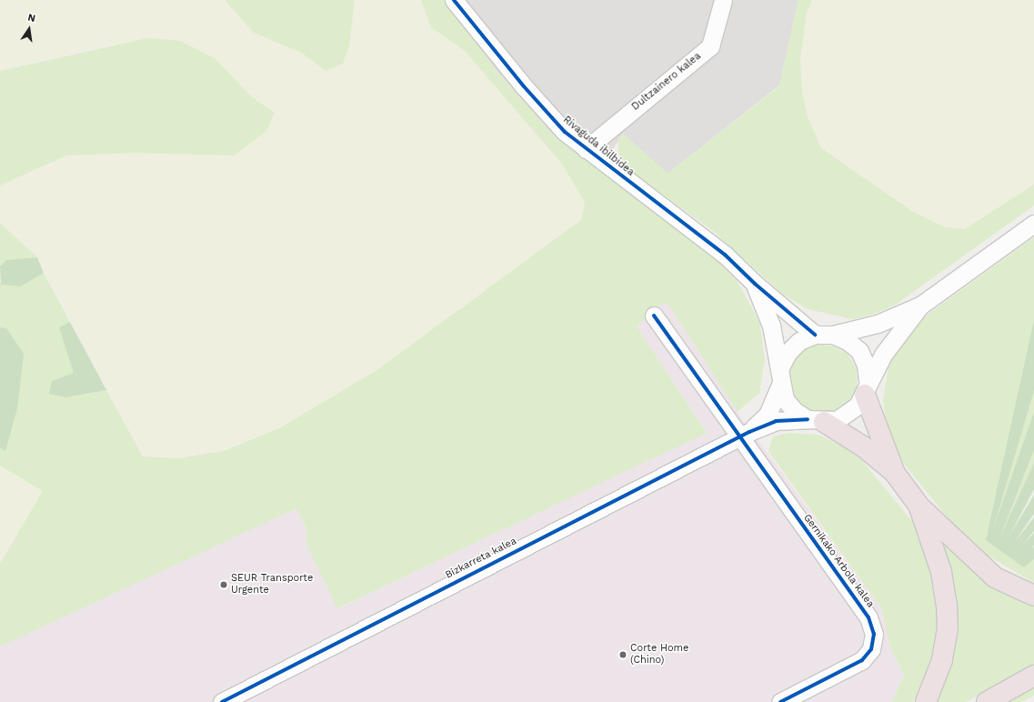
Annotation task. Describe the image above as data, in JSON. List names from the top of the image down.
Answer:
{
  "streets": {
    "street": [
      "Dultzainero kalea",
      "Rivaguda ibilbidea",
      "Bizkarreta kalea",
      "Gernikako Arbola kalea"
    ]
  },
  "crossings": [
    ["Dultzainero kalea", "Rivaguda ibilbidea"],
    ["Bizkarreta kalea", "Gernikako Arbola kalea"]
  ],
  "places": ["SEUR Transporte Urgente", "Corte Home (Chino)"],
  "north": "top"
}
